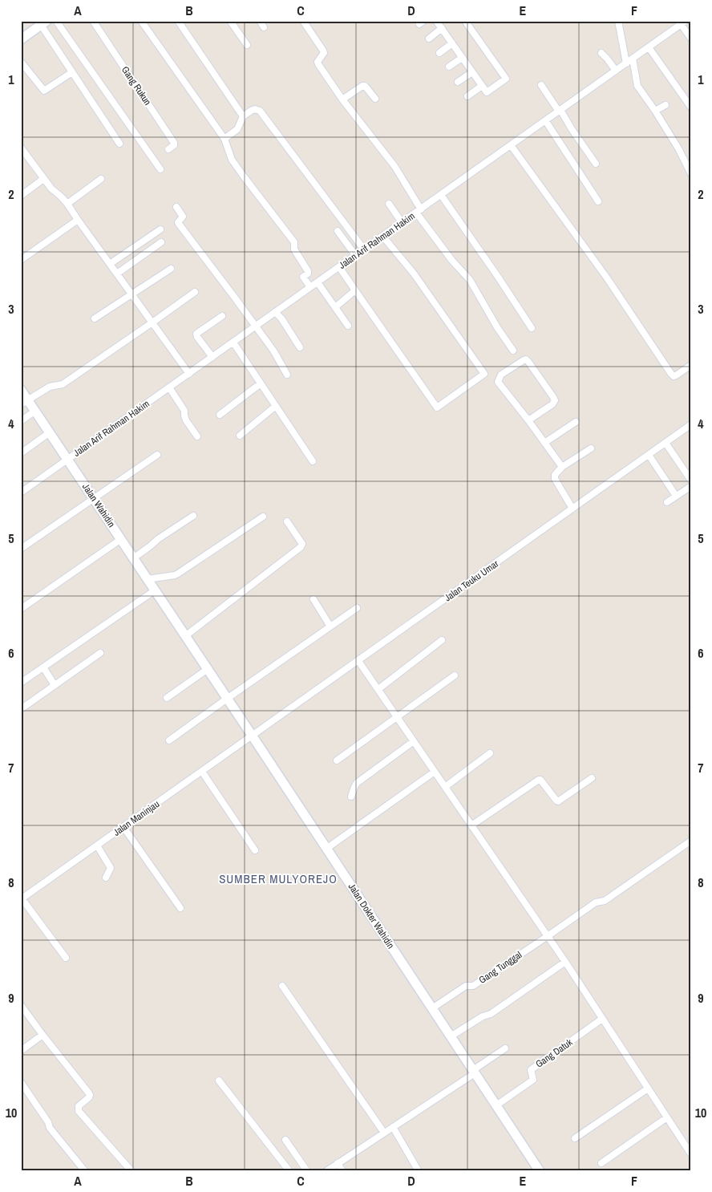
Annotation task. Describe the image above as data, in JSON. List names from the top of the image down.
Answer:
{
  "streets": {
    "street": [
      "Gang Rukun",
      "Jalan Arif Rahman Hakim",
      "Jalan Wahidin",
      "Jalan Teuku Umar",
      "Jalan Maninjau",
      "Jalan Dokter Wahidin",
      "Gang Tunggal",
      "Gang Datuk"
    ]
  },
  "crossings": [
    ["Jalan Arif Rahman Hakim", "Jalan Wahidin"],
    ["Jalan Wahidin", "Jalan Dokter Wahidin"],
    ["Jalan Teuku Umar", "Jalan Maninjau"],
    ["Jalan Teuku Umar", "Jalan Dokter Wahidin"],
    ["Jalan Maninjau", "Jalan Dokter Wahidin"],
    ["Jalan Dokter Wahidin", "Gang Tunggal"],
    ["Jalan Dokter Wahidin", "Gang Datuk"]
  ],
  "districts": ["SUMBER MULYOREJO"],
  "grid": {
    "columns": [
      "A",
      "B",
      "C",
      "D",
      "E",
      "F"
    ],
    "rows": [
      "1",
      "2",
      "3",
      "4",
      "5",
      "6",
      "7",
      "8",
      "9",
      "10"
    ]
  }
}
